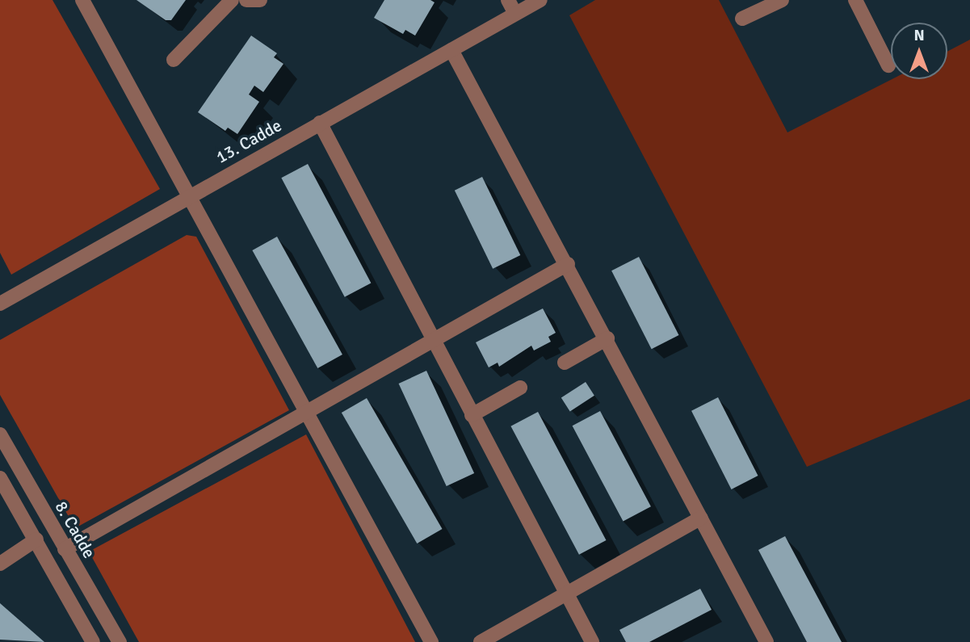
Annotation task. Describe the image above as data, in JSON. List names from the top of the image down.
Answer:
{
  "streets": {
    "street": ["13. Cadde", "8. Cadde"]
  },
  "north": "top"
}
